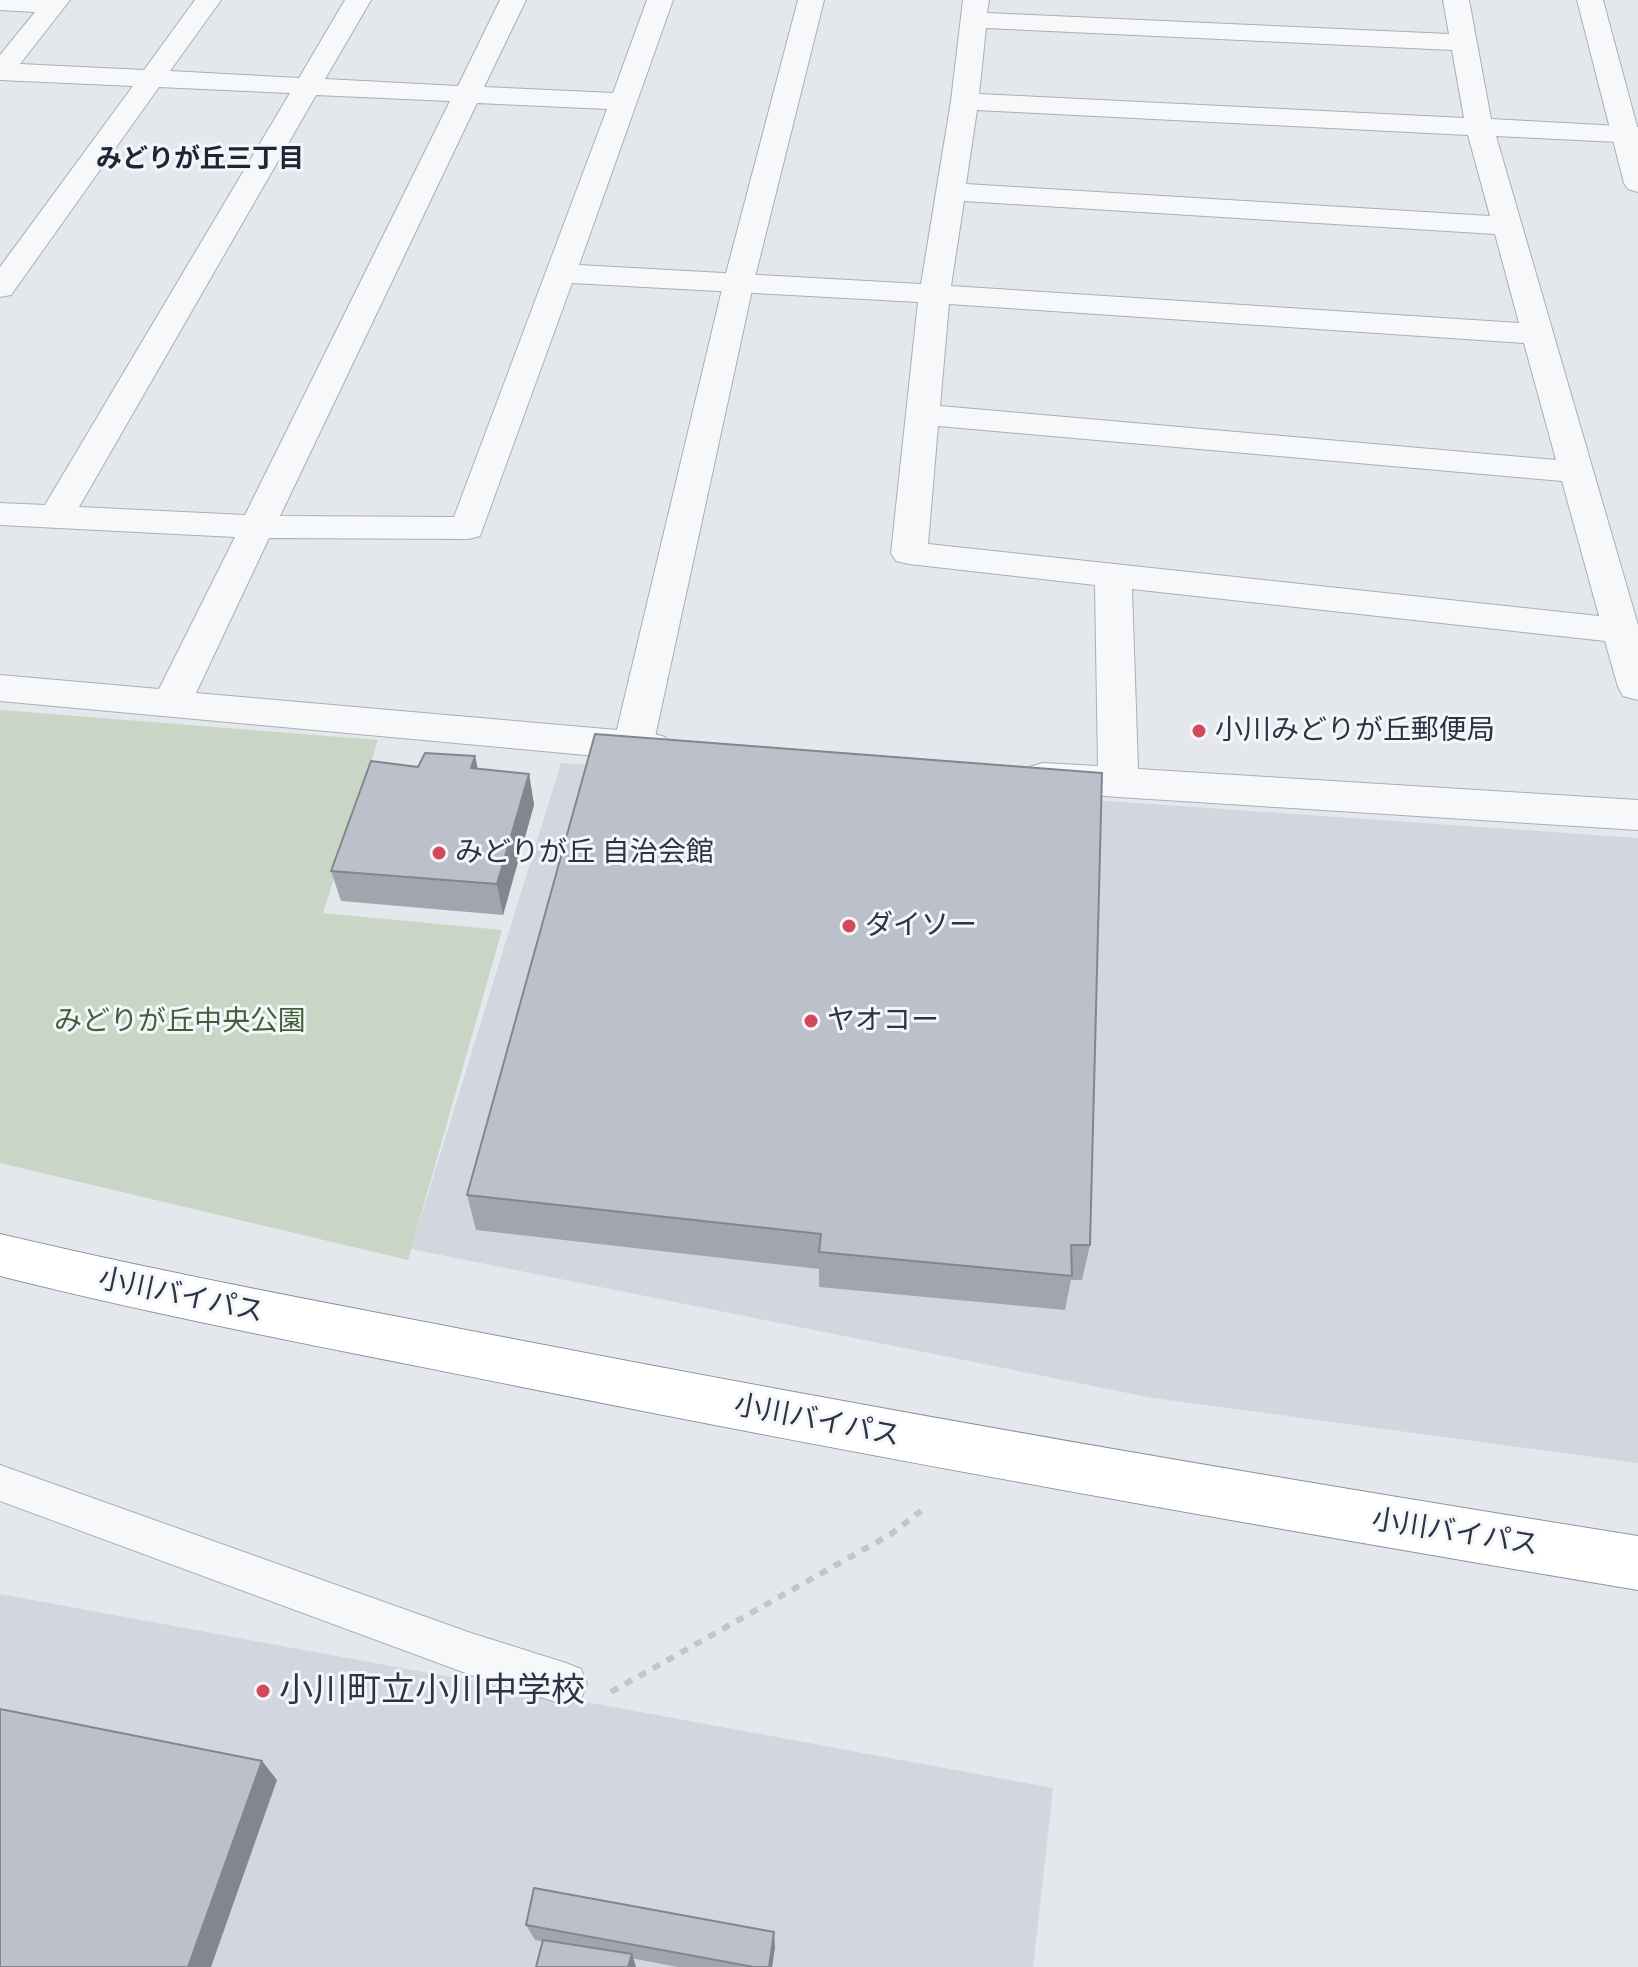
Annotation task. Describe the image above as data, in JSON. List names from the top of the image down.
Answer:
{
  "streets": {
    "highway": ["小川バイパス"]
  },
  "districts": ["みどりが丘三丁目"],
  "parks": ["みどりが丘中央公園"],
  "places": [
    "小川みどりが丘郵便局",
    "みどりが丘 自治会館",
    "ダイソー",
    "ヤオコー",
    "小川町立小川中学校"
  ]
}
